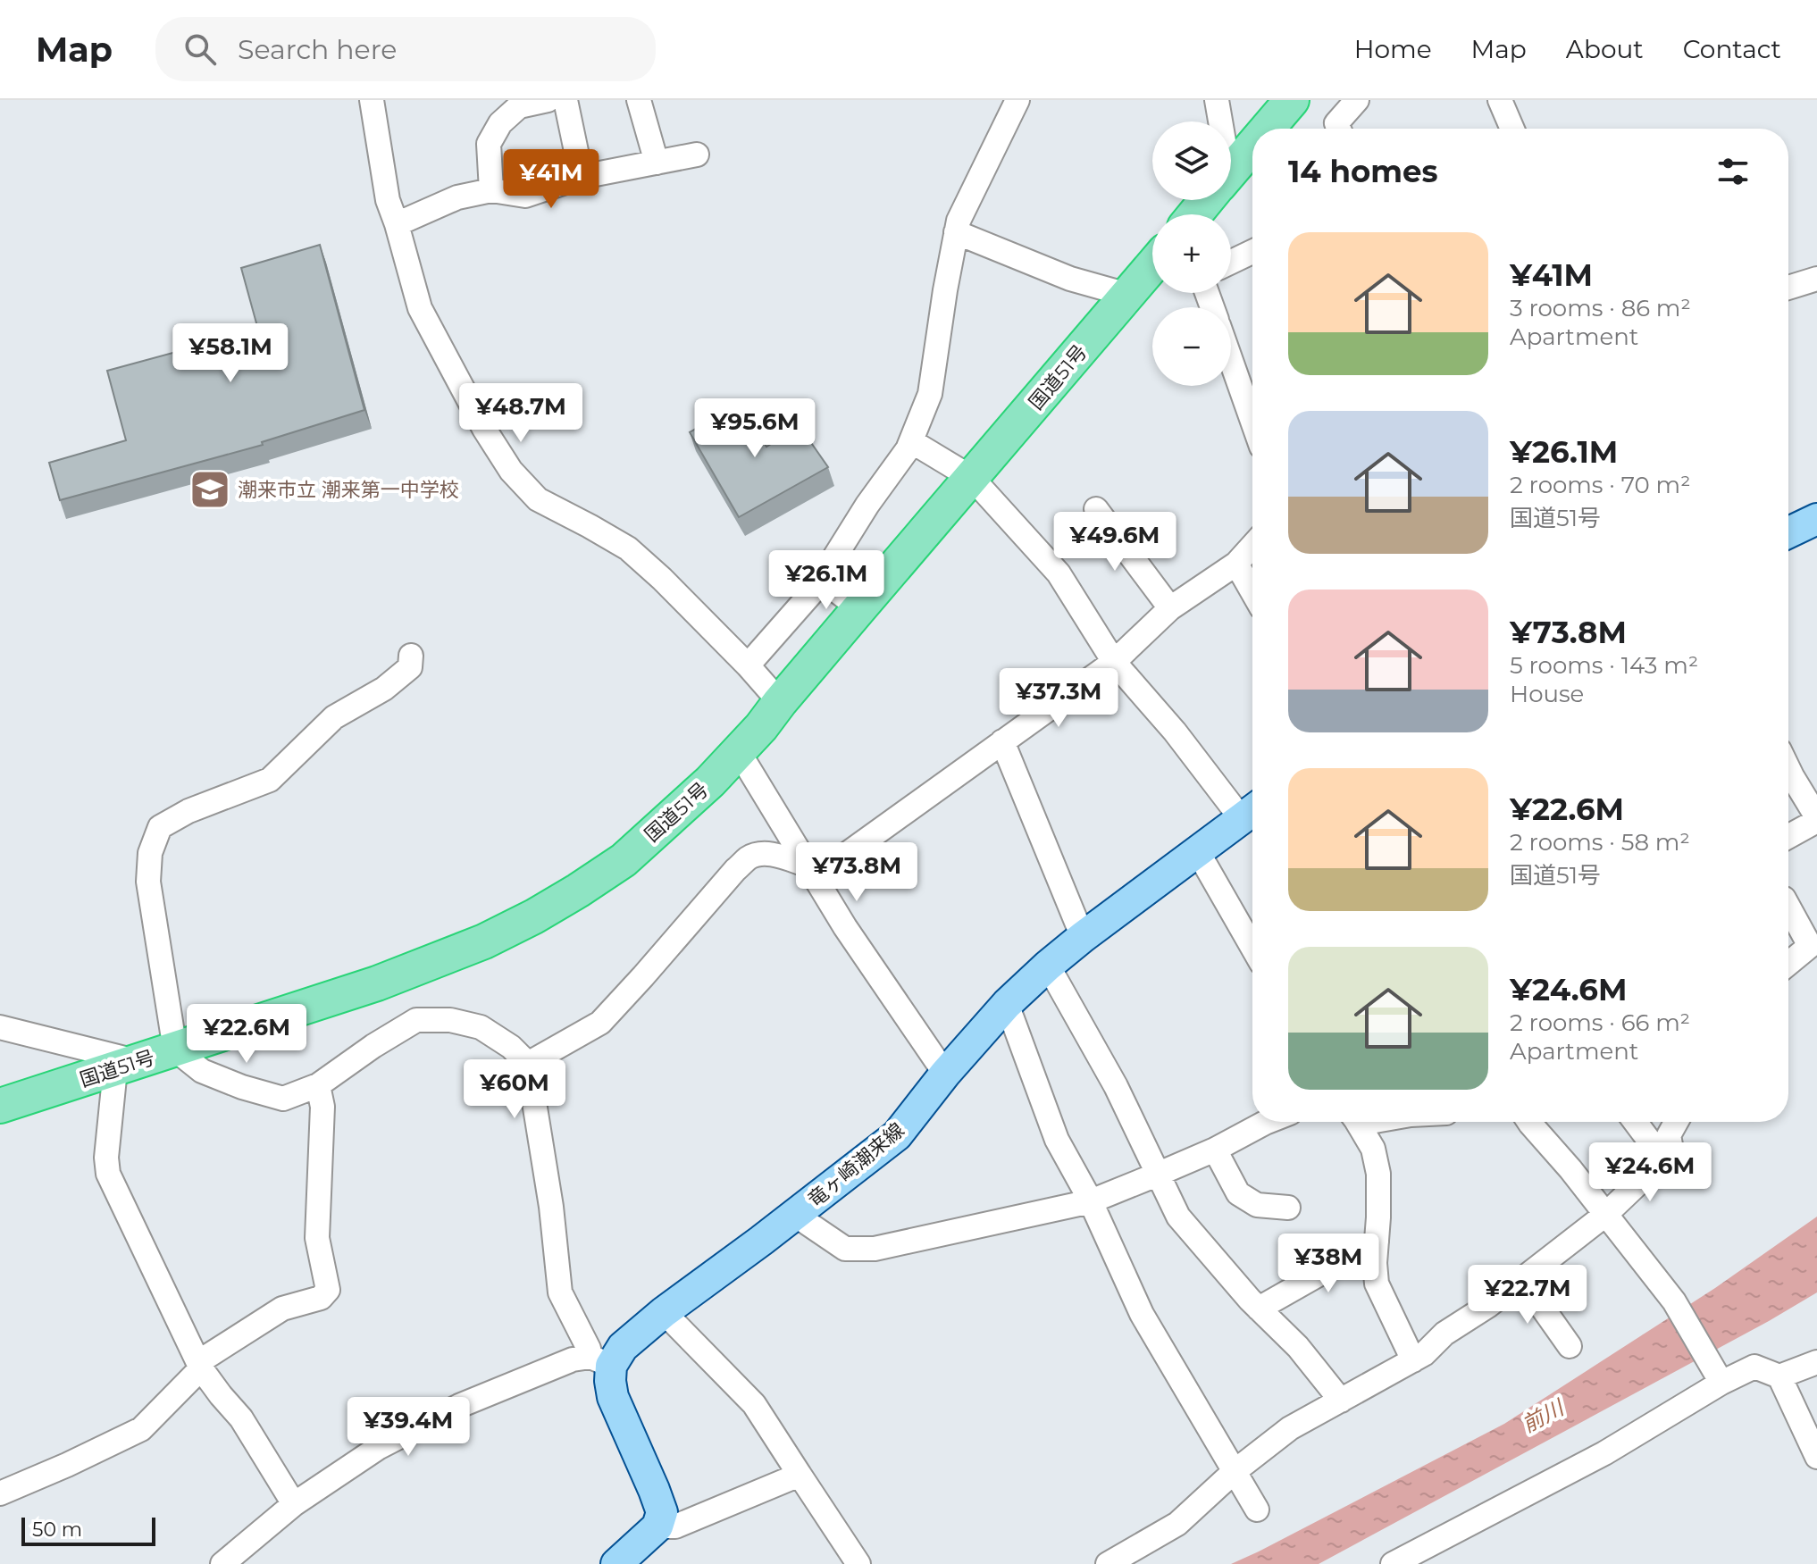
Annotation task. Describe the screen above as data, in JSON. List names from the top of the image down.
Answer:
{
  "streets": {
    "highway": ["国道51号"],
    "main road": ["竜ヶ崎潮来線"]
  },
  "water": ["前川"],
  "places": {
    "school or university": ["潮来市立 潮来第一中学校"]
  },
  "scale_bar": "50 m",
  "page": {
    "header": "Map",
    "search": "Search here",
    "nav": [
      "Home",
      "Map",
      "About",
      "Contact"
    ],
    "map_buttons": ["+", "−"],
    "heading": "14 homes",
    "price": [
      "¥41M",
      "¥58.1M",
      "¥48.7M",
      "¥95.6M",
      "¥49.6M",
      "¥26.1M",
      "¥37.3M",
      "¥73.8M",
      "¥22.6M",
      "¥60M",
      "¥24.6M",
      "¥38M",
      "¥22.7M",
      "¥39.4M"
    ],
    "list": [
      {
        "name": "¥41M",
        "note": "3 rooms · 86 m² · Apartment"
      },
      {
        "name": "¥26.1M",
        "note": "2 rooms · 70 m² · 国道51号"
      },
      {
        "name": "¥73.8M",
        "note": "5 rooms · 143 m² · House"
      },
      {
        "name": "¥22.6M",
        "note": "2 rooms · 58 m² · 国道51号"
      },
      {
        "name": "¥24.6M",
        "note": "2 rooms · 66 m² · Apartment"
      }
    ],
    "scale": "50 m"
  }
}
